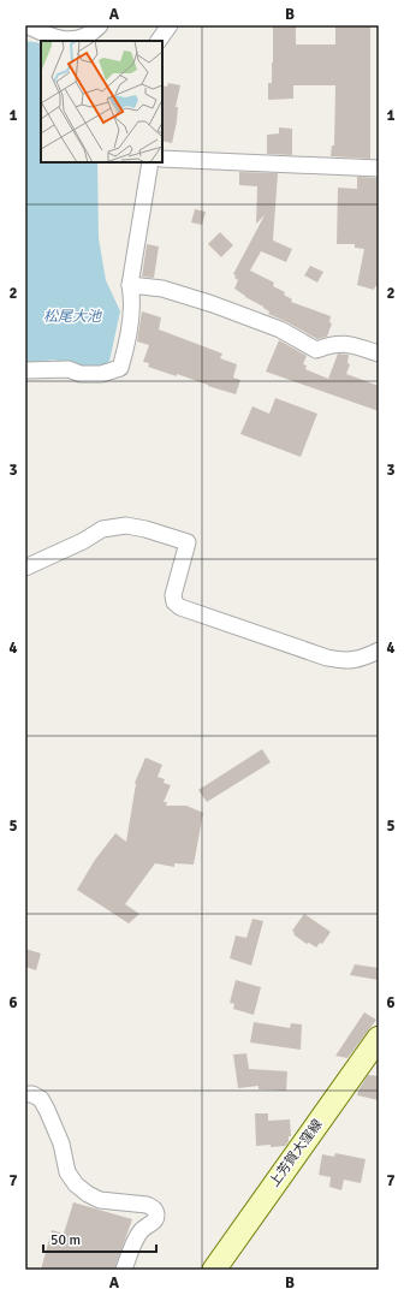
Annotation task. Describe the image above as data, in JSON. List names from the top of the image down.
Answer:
{
  "streets": {
    "main road": ["上芳賀大窪線"]
  },
  "water": ["松尾大池"],
  "scale_bar": "50 m",
  "grid": {
    "columns": ["A", "B"],
    "rows": [
      "1",
      "2",
      "3",
      "4",
      "5",
      "6",
      "7"
    ]
  }
}
